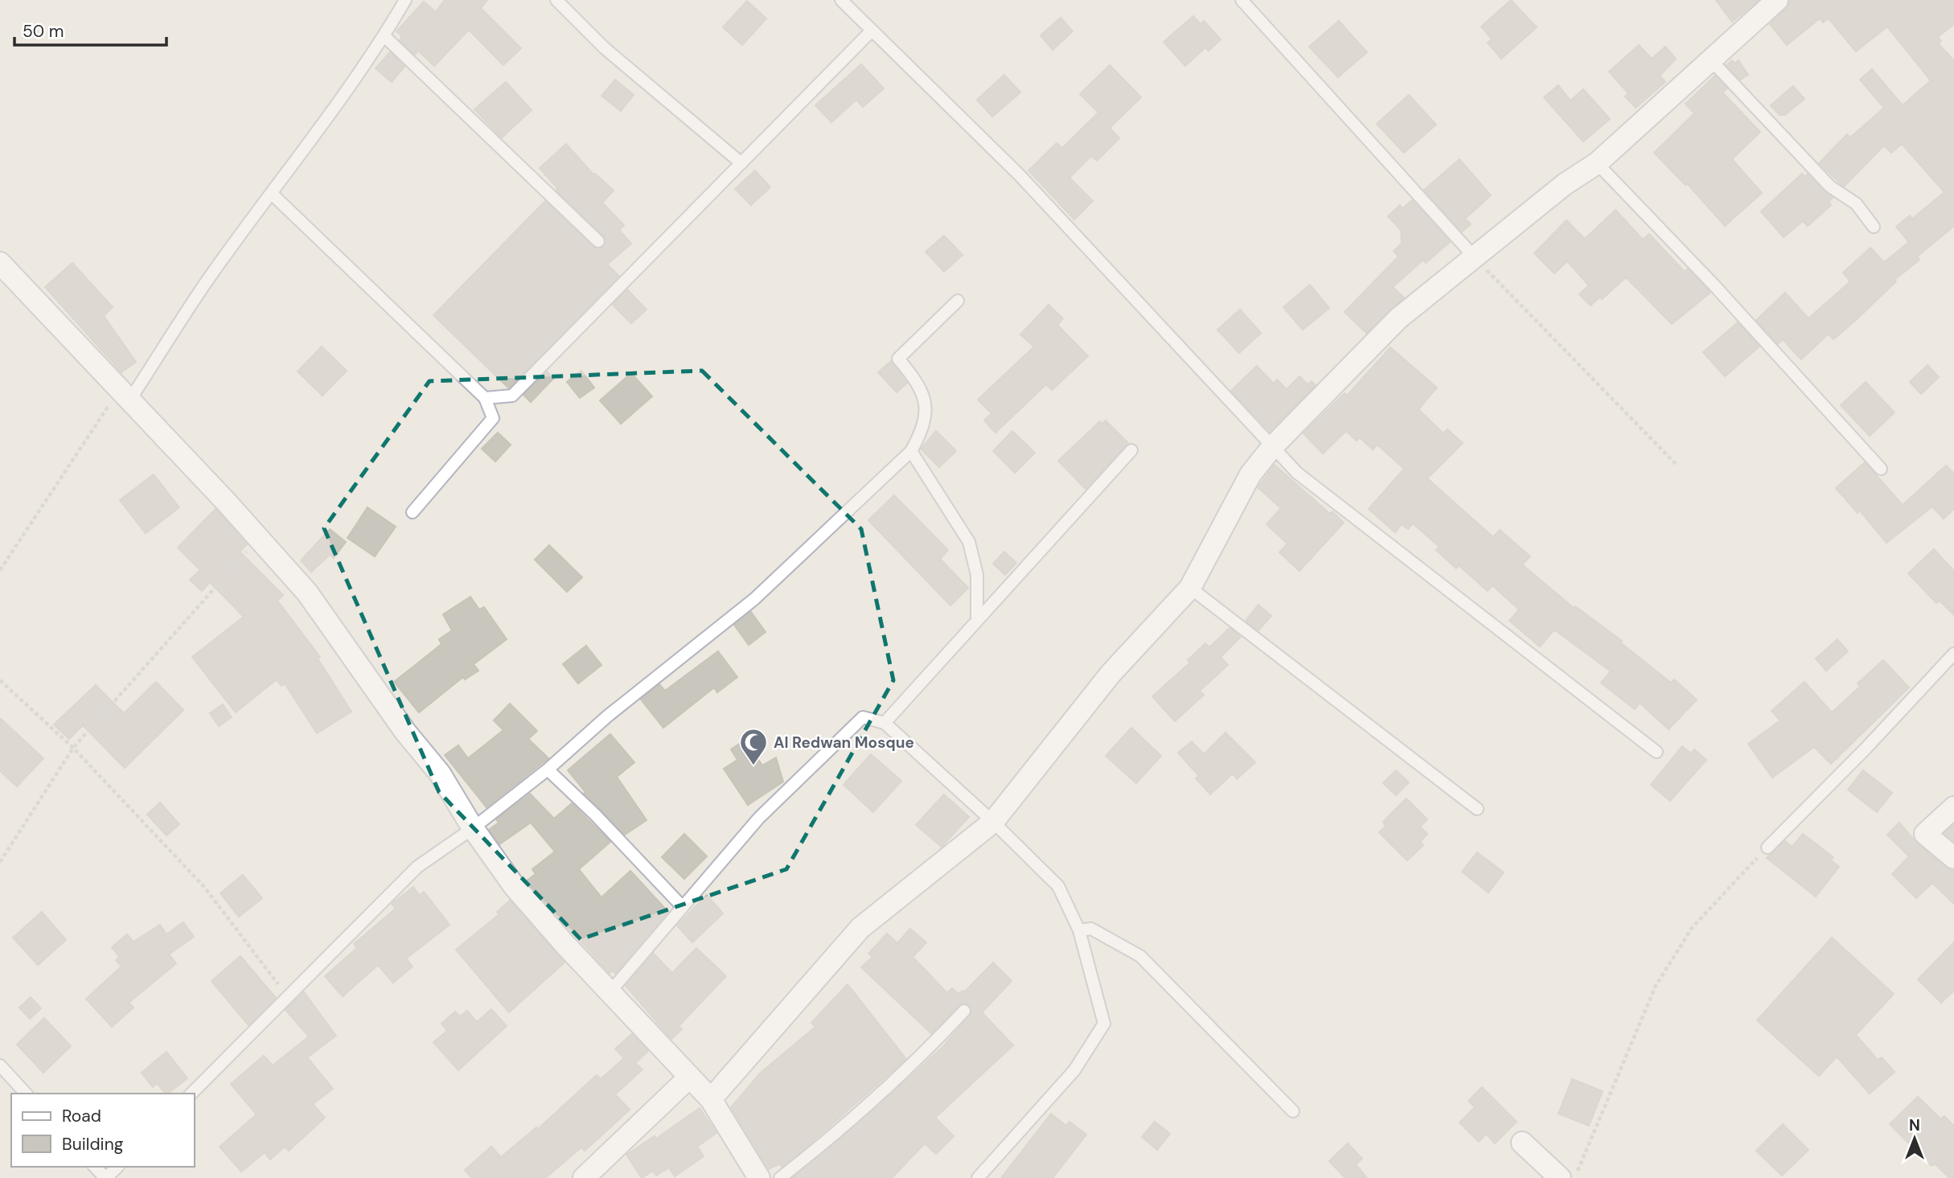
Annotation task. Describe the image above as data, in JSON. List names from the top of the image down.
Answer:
{
  "places": {
    "mosque": ["Al Redwan Mosque"]
  },
  "legend": ["Road", "Building"],
  "scale_bar": "50 m",
  "north": "top"
}
